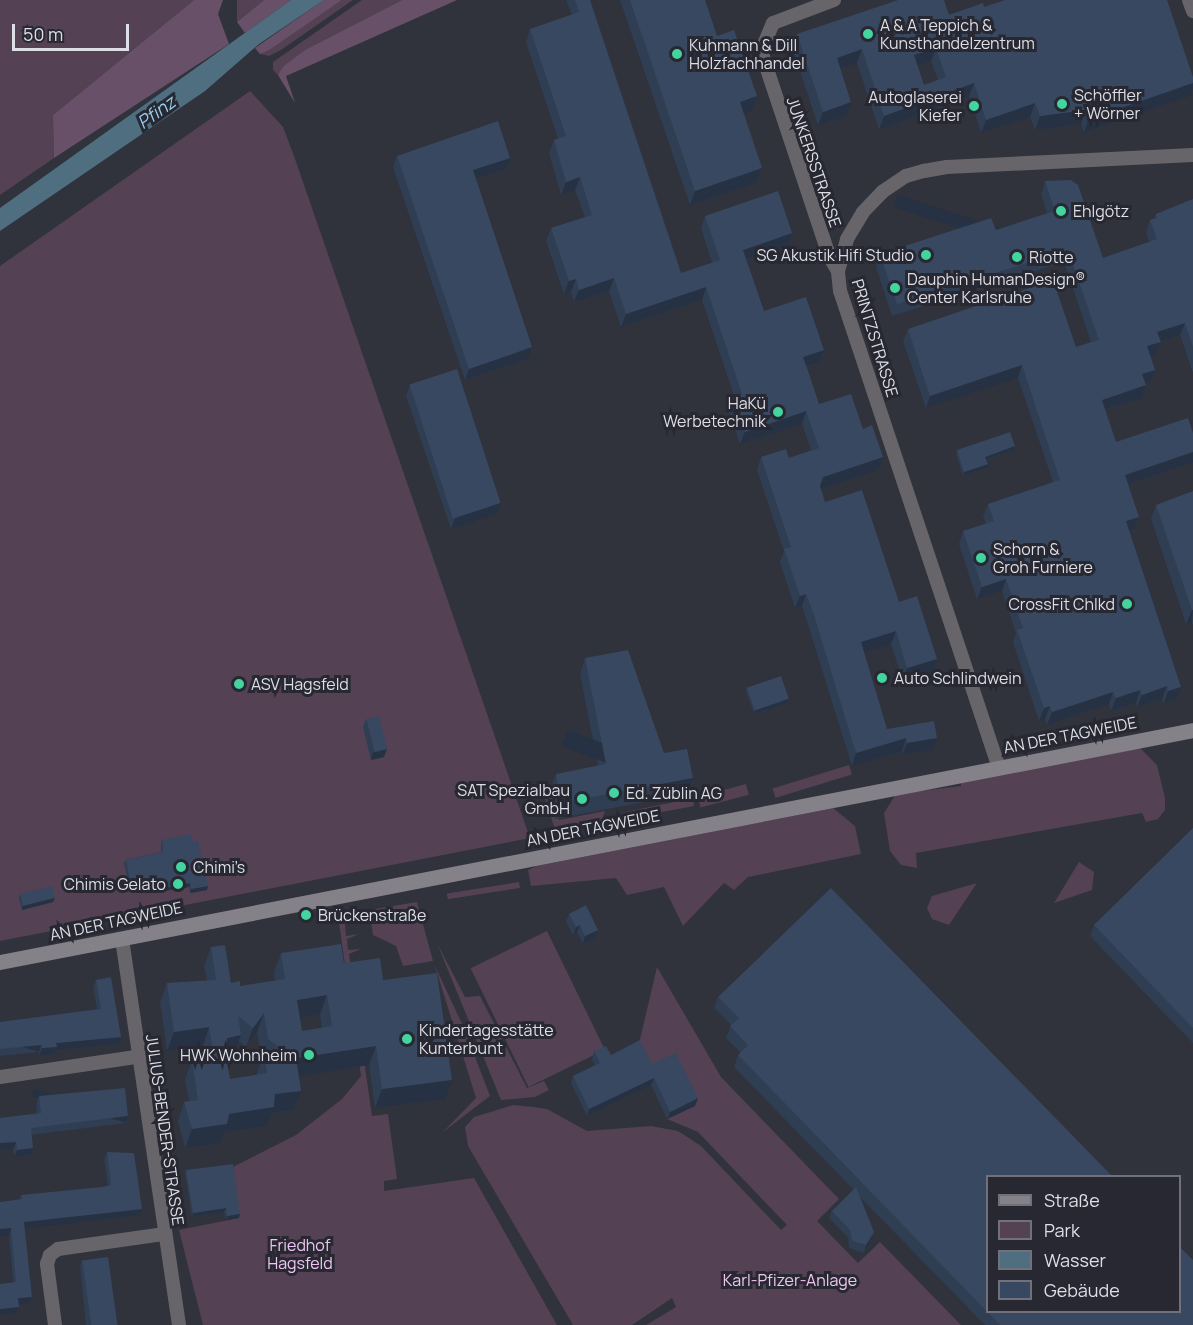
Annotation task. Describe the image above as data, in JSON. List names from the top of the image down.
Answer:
{
  "streets": {
    "main road": ["AN DER TAGWEIDE"],
    "street": ["JUNKERSSTRASSE", "PRINTZSTRASSE", "JULIUS-BENDER-STRASSE"]
  },
  "crossings": [
    ["JUNKERSSTRASSE", "PRINTZSTRASSE"],
    ["PRINTZSTRASSE", "AN DER TAGWEIDE"],
    ["AN DER TAGWEIDE", "JULIUS-BENDER-STRASSE"]
  ],
  "water": ["Pfinz"],
  "parks": ["Friedhof Hagsfeld", "Karl-Pfizer-Anlage"],
  "places": [
    "A & A Teppich & Kunsthandelzentrum",
    "Kuhmann & Dill Holzfachhandel",
    "Schöffler + Wörner",
    "Autoglaserei Kiefer",
    "Ehlgötz",
    "SG Akustik Hifi Studio",
    "Riotte",
    "Dauphin HumanDesign® Center Karlsruhe",
    "HaKü Werbetechnik",
    "Schorn & Groh Furniere",
    "CrossFit Chlkd",
    "Auto Schlindwein",
    "ASV Hagsfeld",
    "Ed. Züblin AG",
    "SAT Spezialbau GmbH",
    "Chimi’s",
    "Chimis Gelato",
    "Brückenstraße",
    "Kindertagesstätte Kunterbunt",
    "HWK Wohnheim"
  ],
  "legend": [
    "Straße",
    "Park",
    "Wasser",
    "Gebäude"
  ],
  "scale_bar": "50 m"
}
